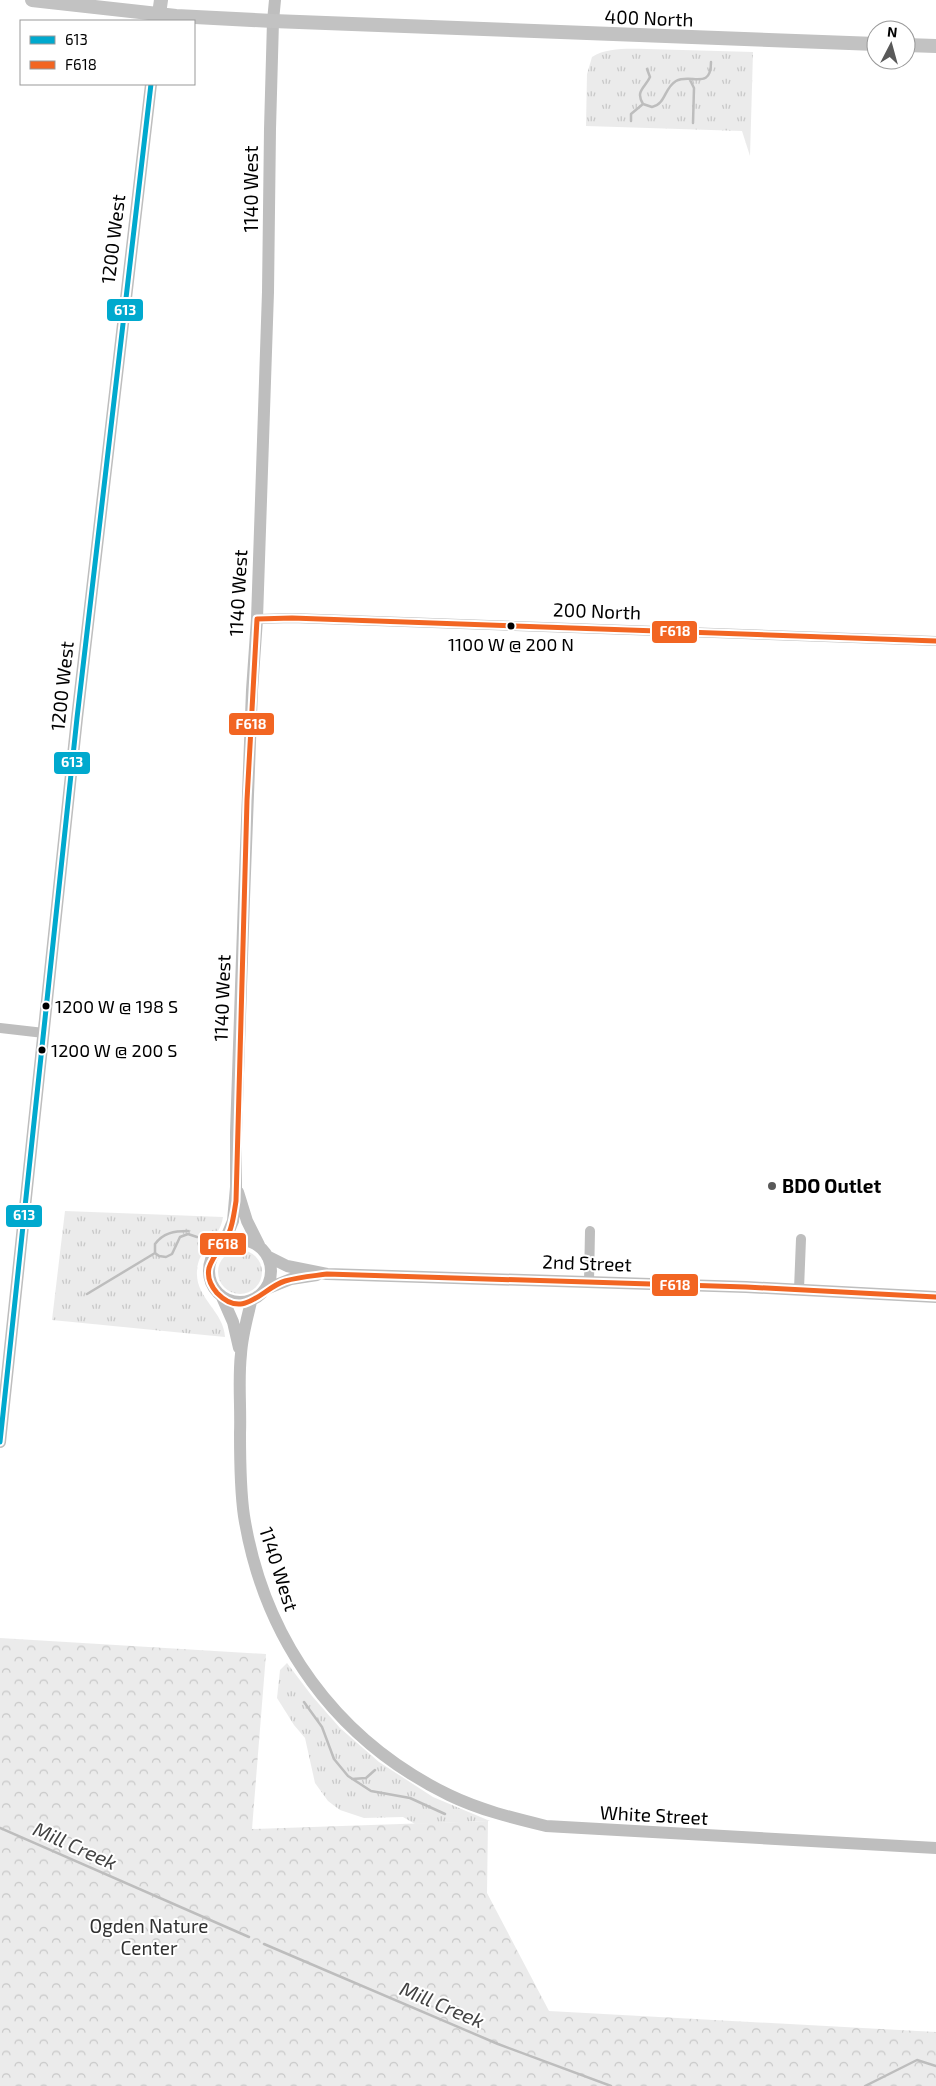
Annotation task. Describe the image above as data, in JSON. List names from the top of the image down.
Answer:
{
  "streets": {
    "main road": ["400 North"],
    "street": [
      "1140 West",
      "1200 West",
      "200 North",
      "2nd Street",
      "White Street"
    ]
  },
  "crossings": [
    ["400 North", "1140 West"],
    ["1140 West", "200 North"],
    ["1140 West", "2nd Street"],
    ["1140 West", "White Street"]
  ],
  "water": ["Mill Creek"],
  "parks": ["Ogden Nature Center"],
  "places": [
    "1100 W @ 200 N",
    "1200 W @ 198 S",
    "1200 W @ 200 S",
    "BDO Outlet"
  ],
  "lines": ["transit line 613", "transit line F618"],
  "legend": ["613", "F618"],
  "north": "top"
}
